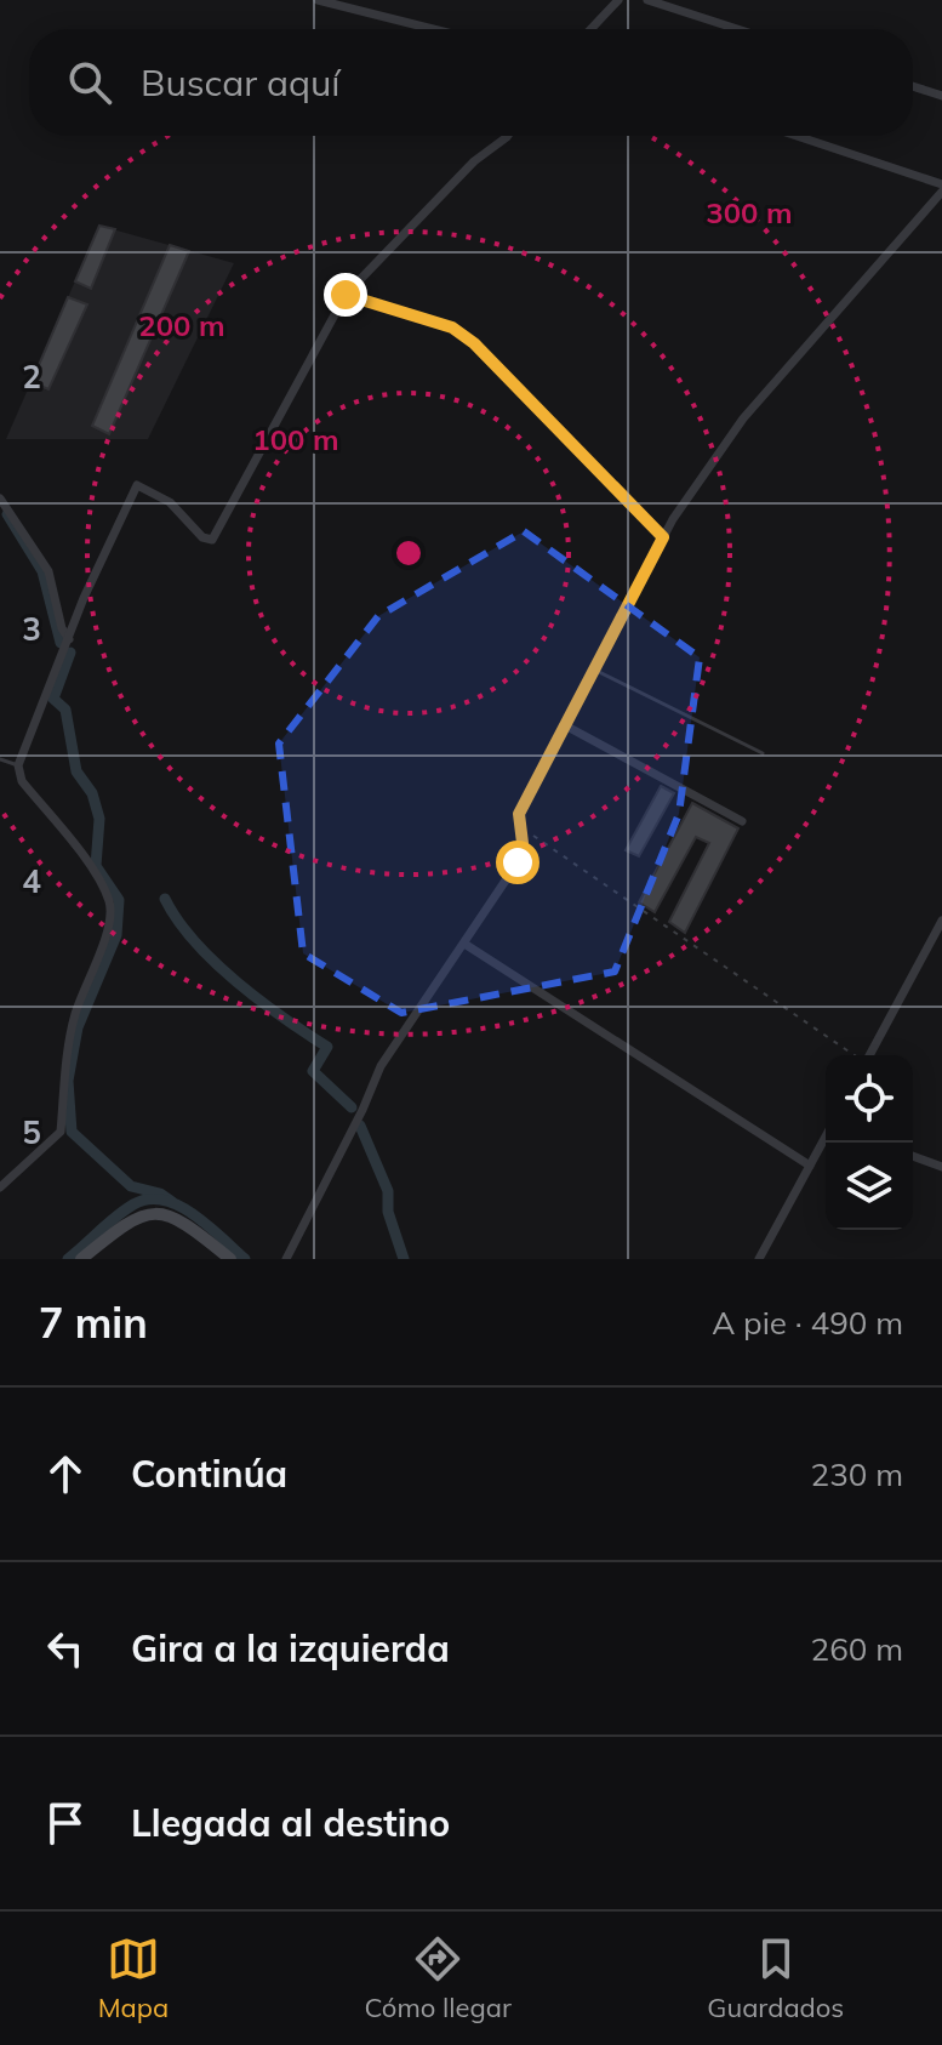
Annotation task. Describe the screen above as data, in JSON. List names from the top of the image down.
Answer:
{
  "page": {
    "search": "Buscar aquí",
    "heading": ["7 min", "A pie · 490 m"],
    "list": [
      ["Continúa", "230 m"],
      ["Gira a la izquierda", "260 m"],
      "Llegada al destino"
    ],
    "nav": ["Mapa", "Cómo llegar", "Guardados"]
  },
  "grid": {
    "rows": [
      "2",
      "3",
      "4",
      "5"
    ]
  },
  "rings": ["300 m", "200 m", "100 m"]
}
